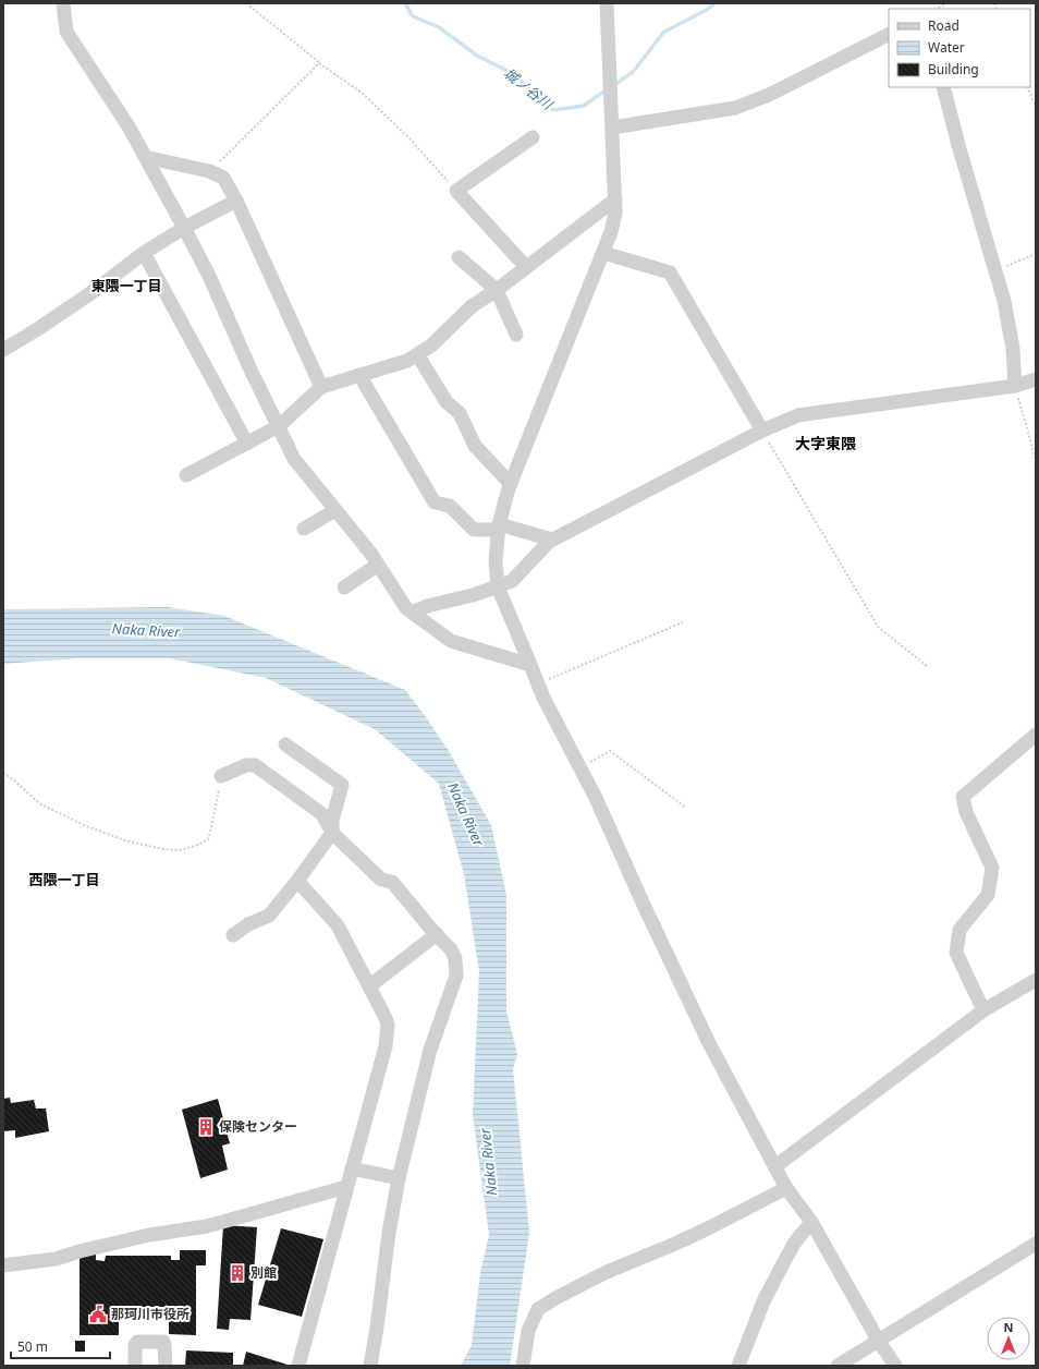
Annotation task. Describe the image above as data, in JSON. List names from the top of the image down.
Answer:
{
  "districts": ["東隈一丁目", "大字東隈", "西隈一丁目"],
  "water": ["城ノ谷川", "Naka River"],
  "places": {
    "building": ["保険センター", "別館"],
    "public building": ["那珂川市役所"]
  },
  "legend": ["Road", "Water", "Building"],
  "scale_bar": "50 m",
  "north": "top"
}
